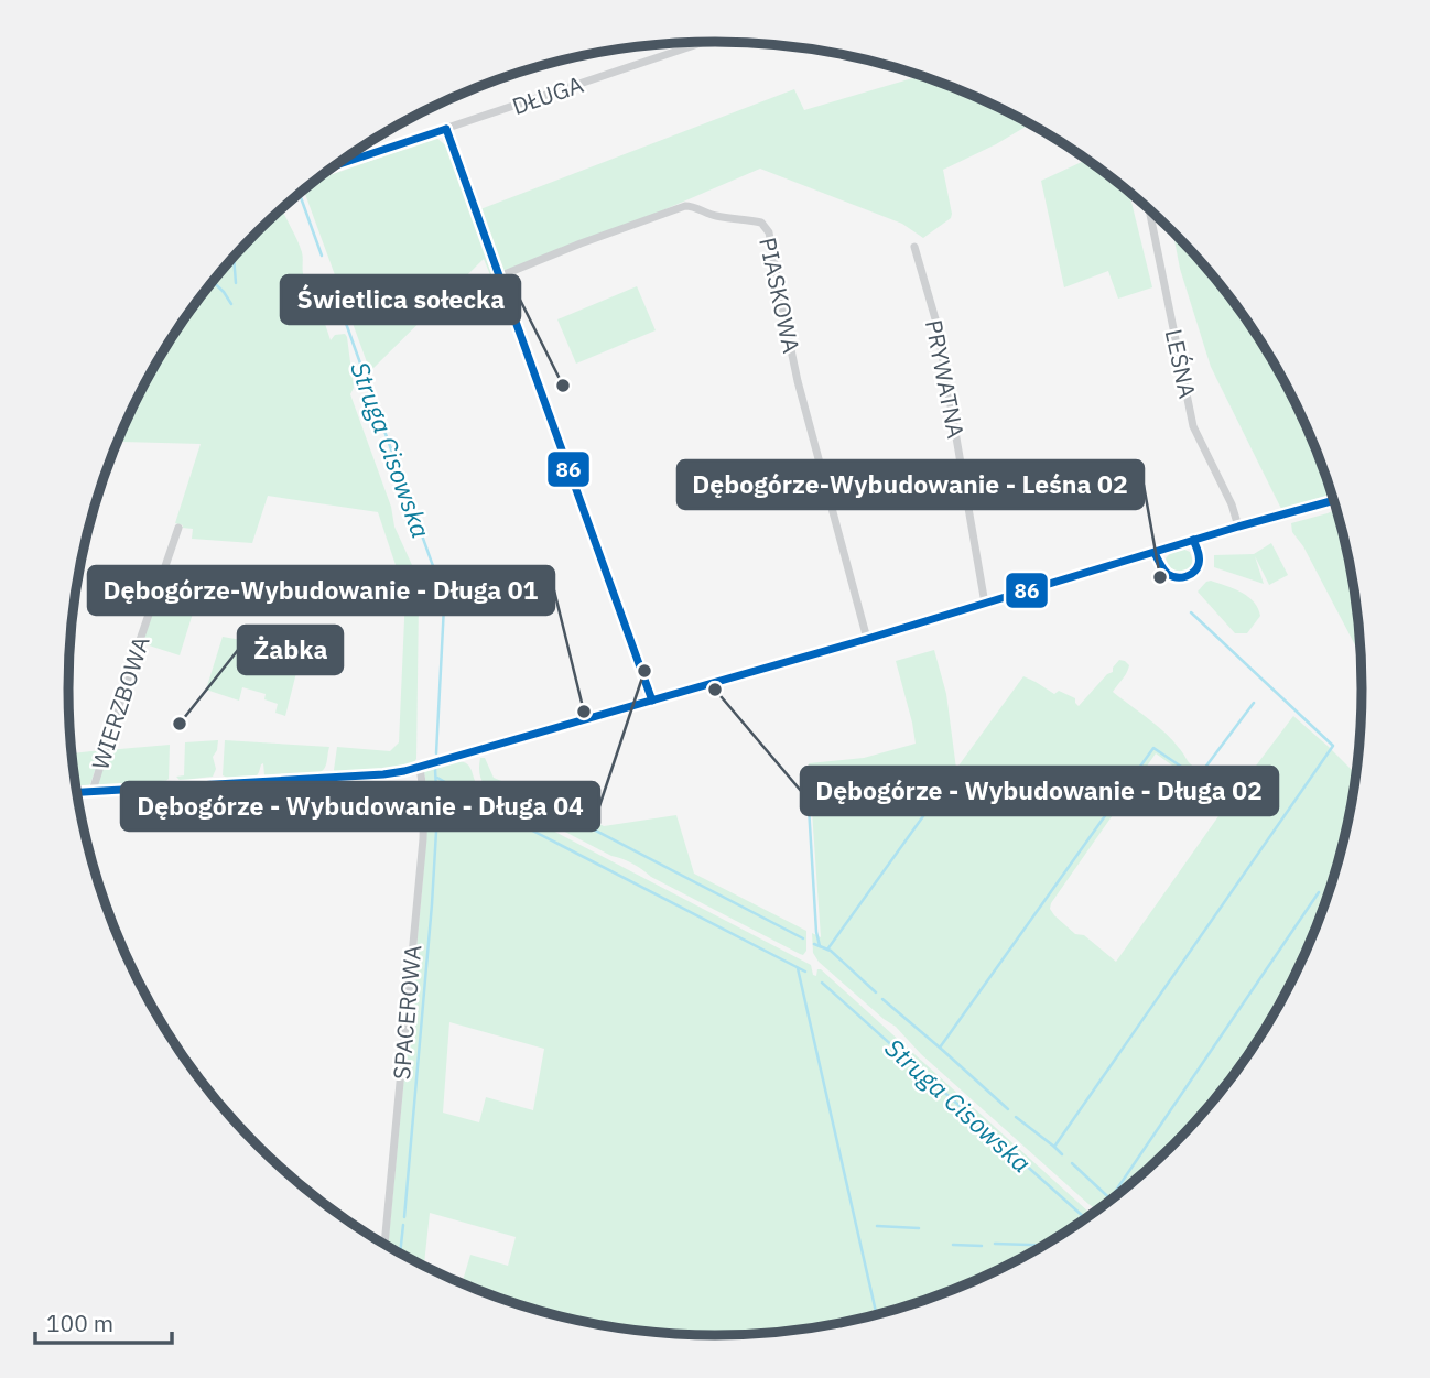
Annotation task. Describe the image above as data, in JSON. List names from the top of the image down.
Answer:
{
  "streets": {
    "street": [
      "DŁUGA",
      "PIASKOWA",
      "LEŚNA",
      "PRYWATNA",
      "WIERZBOWA",
      "SPACEROWA"
    ]
  },
  "water": ["Struga Cisowska"],
  "places": [
    "Świetlica sołecka",
    "Dębogórze-Wybudowanie - Leśna 02",
    "Dębogórze - Wybudowanie - Długa 04",
    "Dębogórze - Wybudowanie - Długa 02",
    "Dębogórze-Wybudowanie - Długa 01",
    "Żabka"
  ],
  "lines": ["transit line 86"],
  "scale_bar": "100 m"
}
